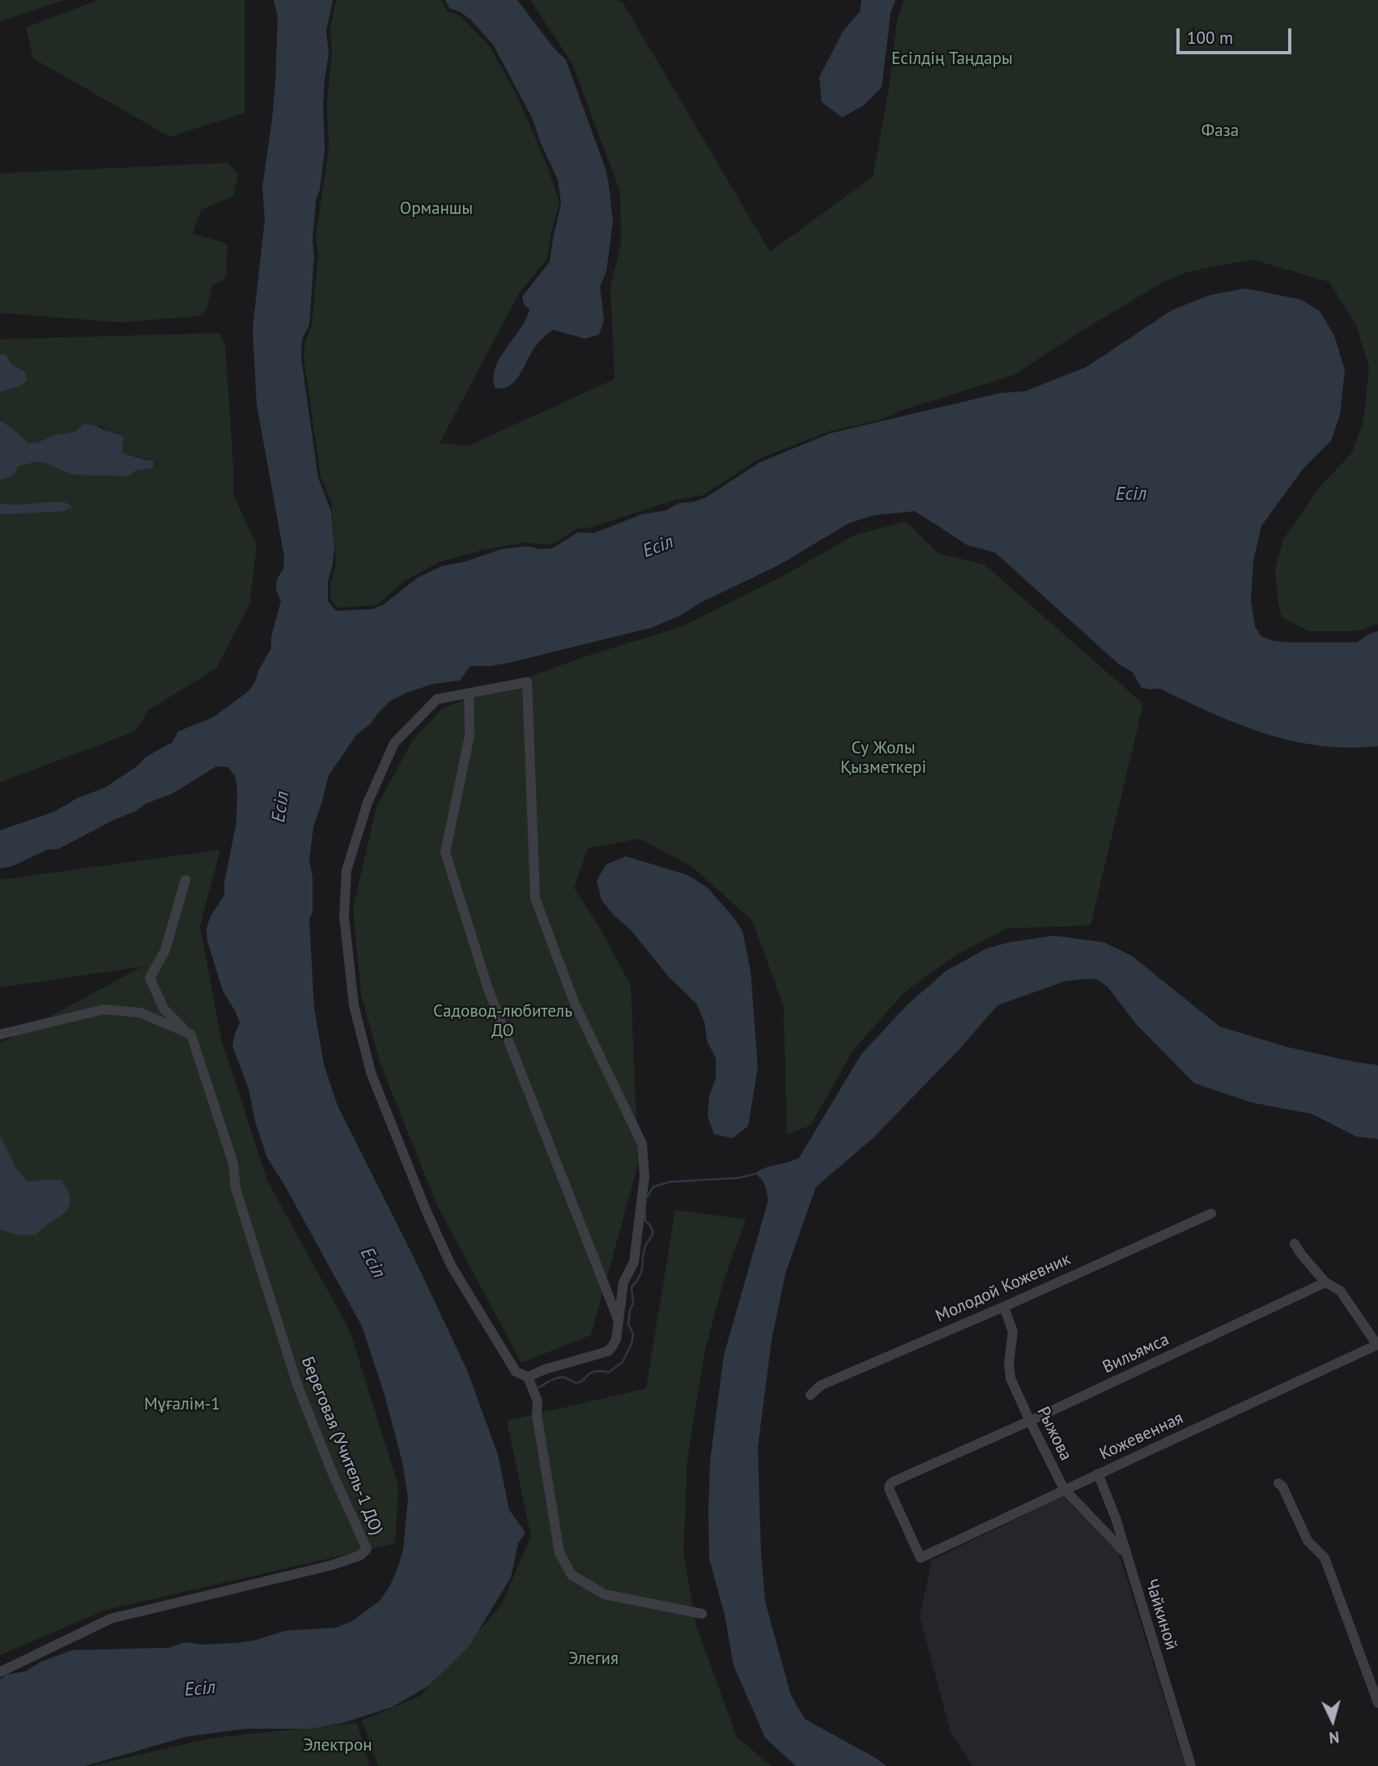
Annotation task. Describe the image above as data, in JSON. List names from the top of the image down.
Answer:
{
  "streets": {
    "street": [
      "Молодой Кожевник",
      "Вильямса",
      "Рыжова",
      "Кожевенная",
      "Береговая (Учитель-1 ДО)",
      "Чайкиной"
    ]
  },
  "crossings": [
    ["Молодой Кожевник", "Рыжова"],
    ["Вильямса", "Рыжова"],
    ["Вильямса", "Кожевенная"],
    ["Рыжова", "Кожевенная"],
    ["Рыжова", "Чайкиной"],
    ["Кожевенная", "Чайкиной"]
  ],
  "water": ["Есіл"],
  "parks": [
    "Есілдің Таңдары",
    "Фаза",
    "Орманшы",
    "Су Жолы Қызметкері",
    "Садовод-любитель ДО",
    "Мұғалім-1",
    "Элегия",
    "Электрон"
  ],
  "scale_bar": "100 m",
  "north": "bottom"
}
